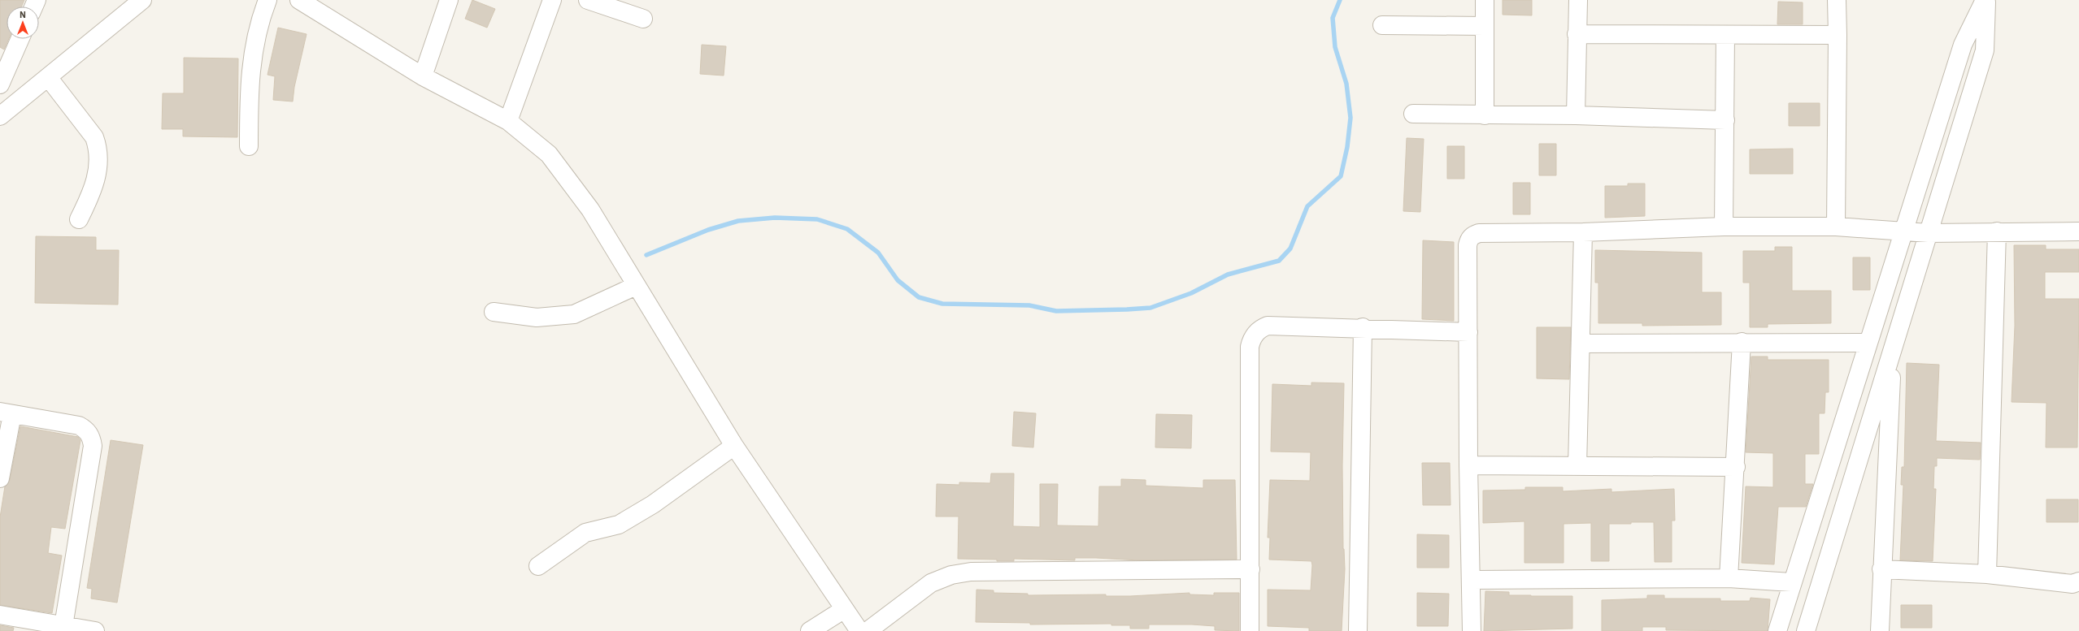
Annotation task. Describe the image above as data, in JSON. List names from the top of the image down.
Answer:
{
  "north": "top"
}
